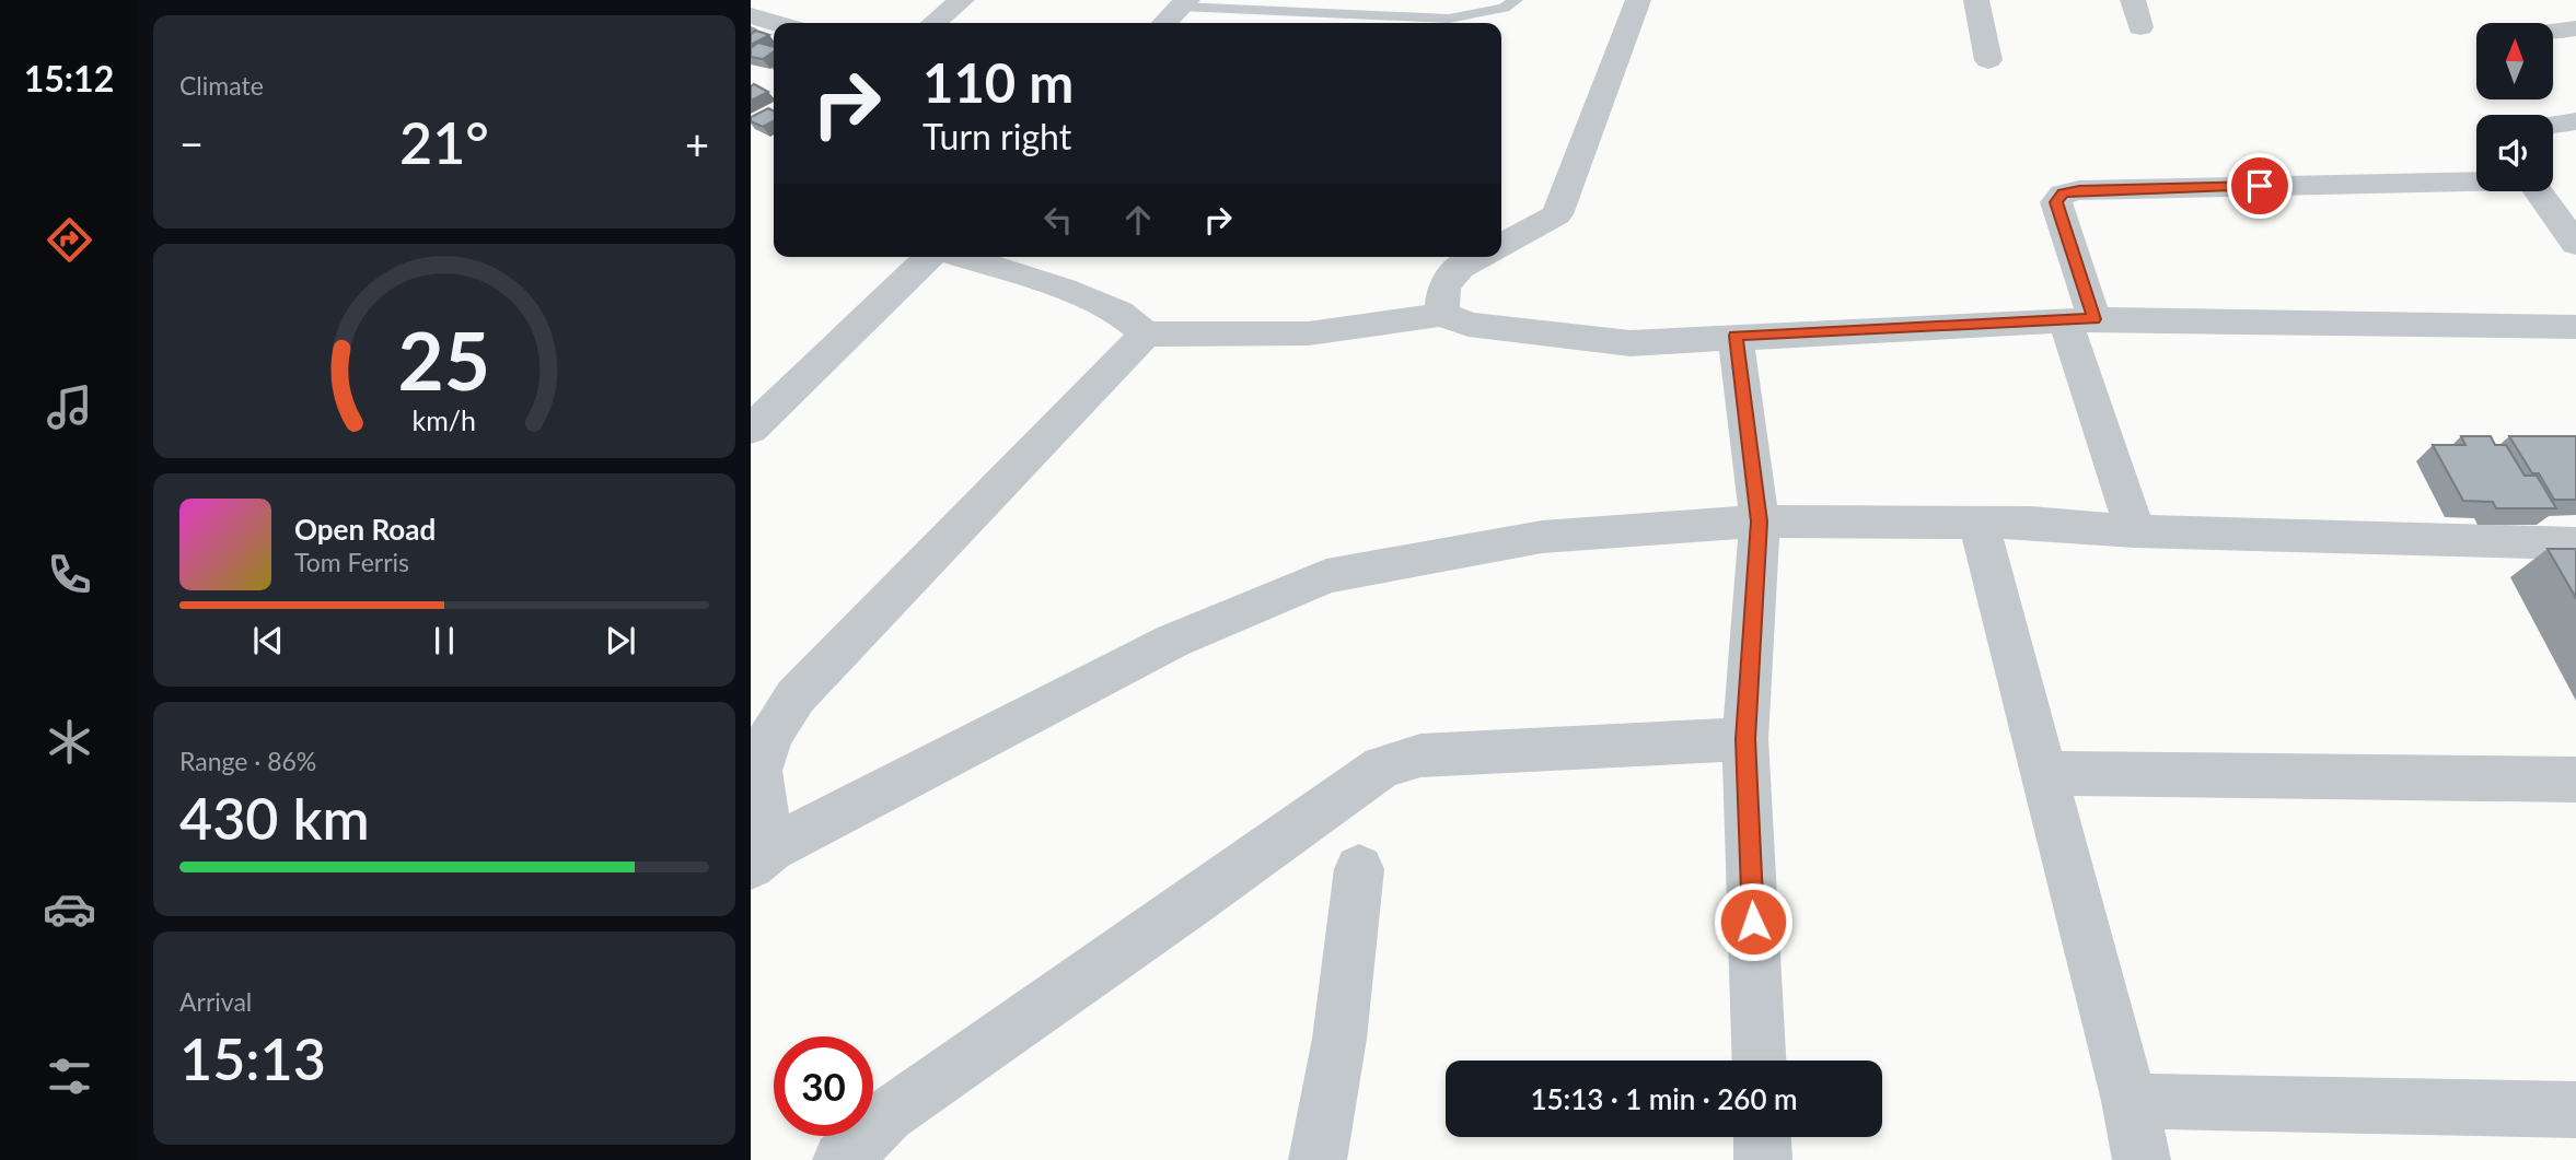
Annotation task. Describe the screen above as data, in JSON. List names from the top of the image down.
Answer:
{
  "north": "top",
  "page": {
    "tabs": "15:12",
    "tile": [
      "Climate",
      ["Range · 86%", "430 km"],
      ["Arrival", "15:13"]
    ],
    "turn": ["110 m", "Turn right"],
    "heat": ["−", "21°", "+"],
    "song": ["Open Road", "Tom Ferris"],
    "limit": "30",
    "trip": "15:13 · 1 min · 260 m",
    "gauge": ["25", "km/h"]
  }
}
